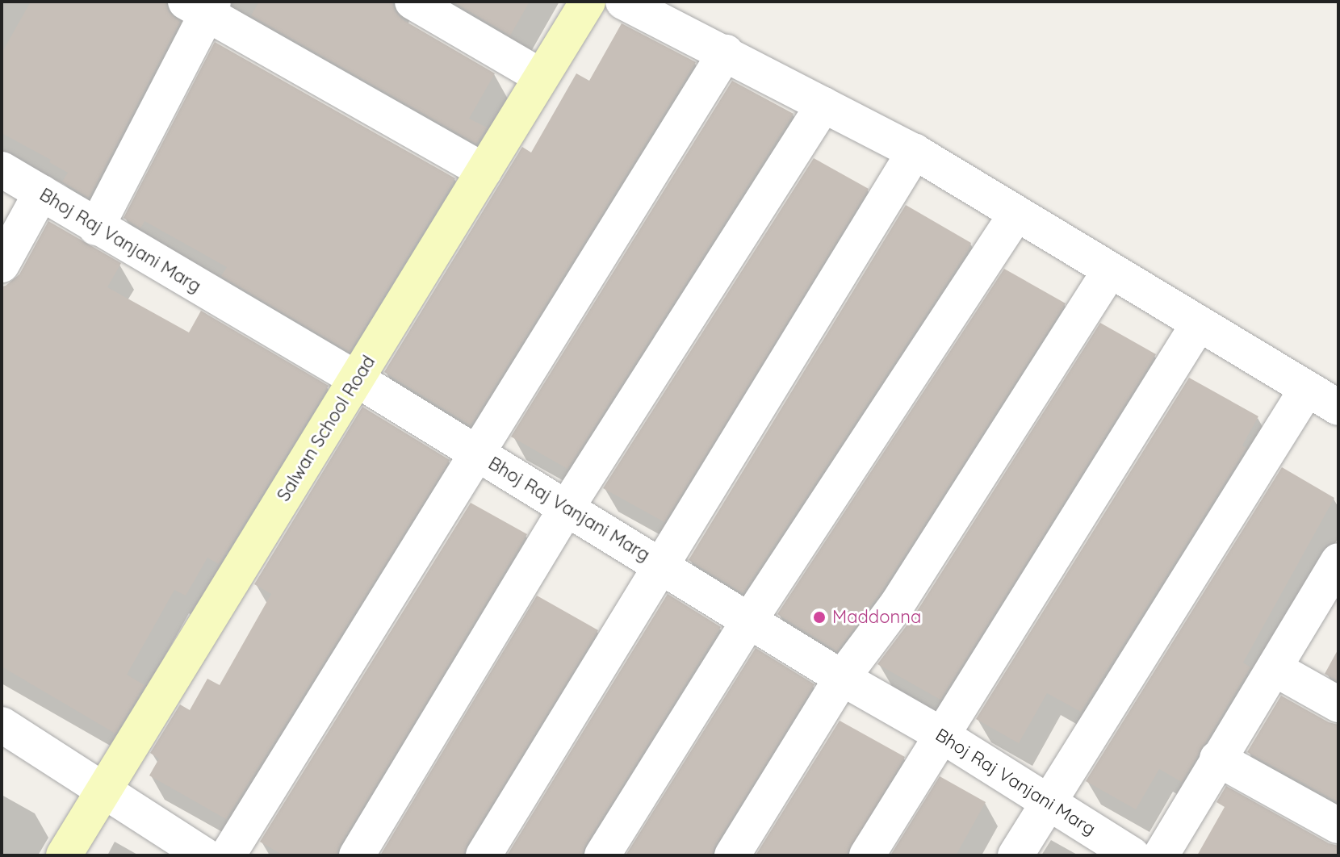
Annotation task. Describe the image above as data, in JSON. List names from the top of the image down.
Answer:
{
  "streets": {
    "street": ["Bhoj Raj Vanjani Marg", "Salwan School Road"]
  },
  "crossings": [
    ["Bhoj Raj Vanjani Marg", "Salwan School Road"]
  ],
  "places": ["Maddonna"]
}
